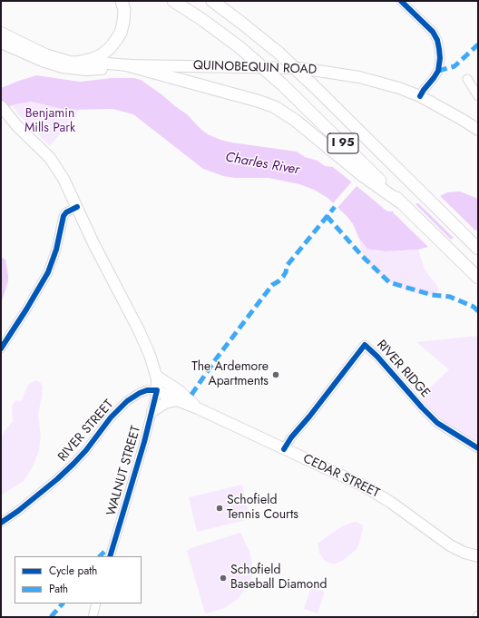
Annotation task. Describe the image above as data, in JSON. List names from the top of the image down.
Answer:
{
  "streets": {
    "highway": ["I 95"],
    "main road": ["QUINOBEQUIN ROAD", "WALNUT STREET", "CEDAR STREET"],
    "street": ["RIVER RIDGE", "RIVER STREET"]
  },
  "crossings": [
    ["RIVER RIDGE", "CEDAR STREET"],
    ["RIVER STREET", "WALNUT STREET"],
    ["RIVER STREET", "CEDAR STREET"],
    ["WALNUT STREET", "CEDAR STREET"]
  ],
  "water": ["Charles River"],
  "parks": ["Benjamin Mills Park"],
  "places": ["The Ardemore Apartments", "Schofield Tennis Courts", "Schofield Baseball Diamond"],
  "legend": ["Cycle path", "Path"]
}
